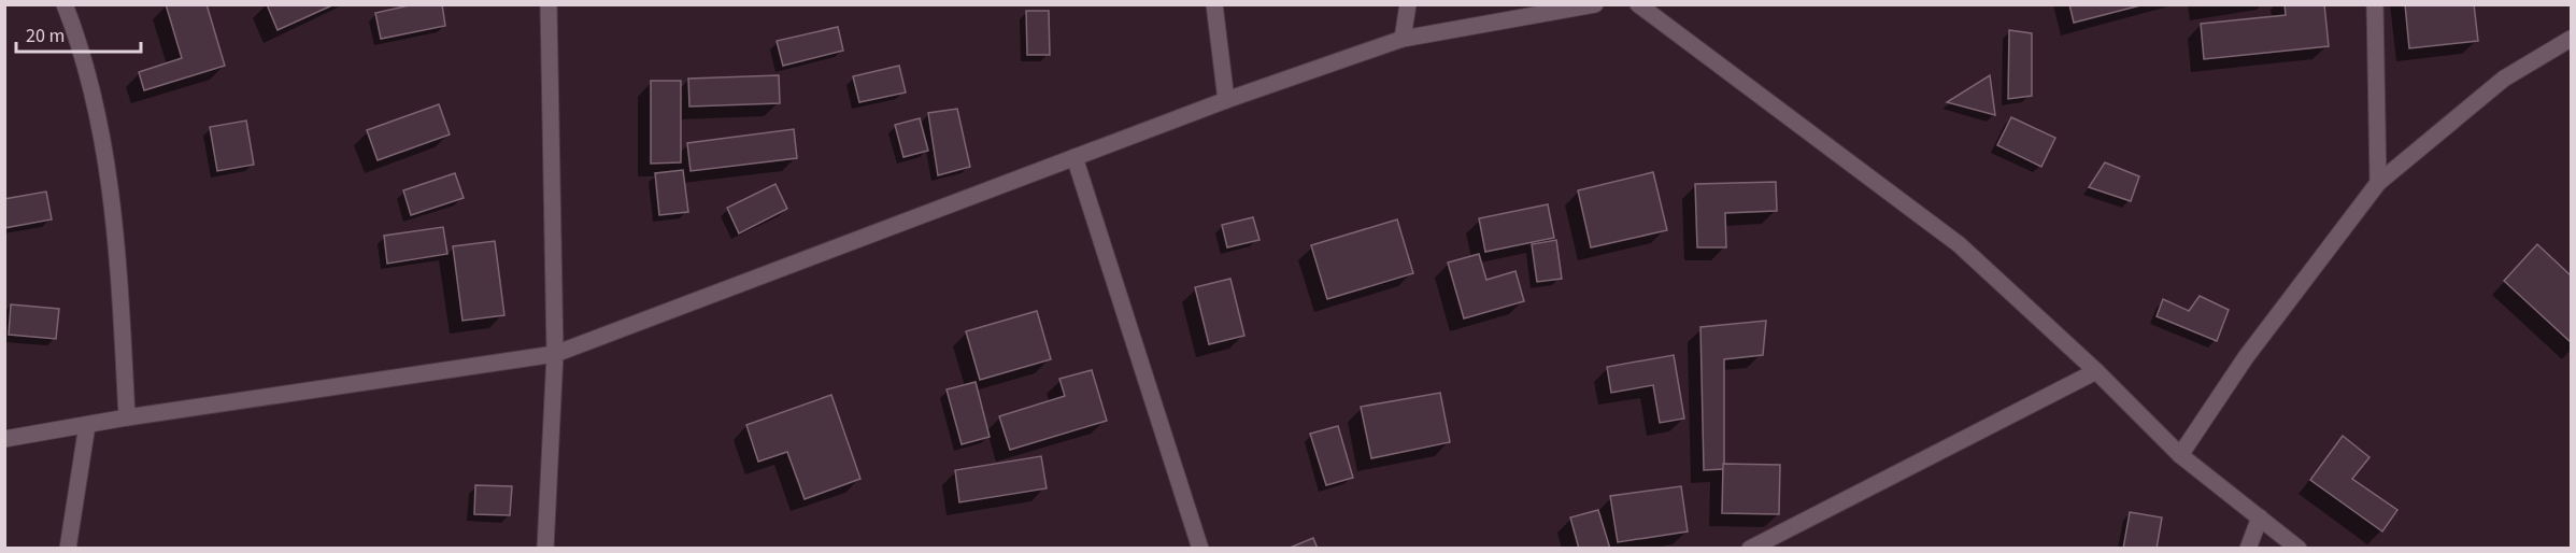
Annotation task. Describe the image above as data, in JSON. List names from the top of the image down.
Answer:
{
  "scale_bar": "20 m"
}
